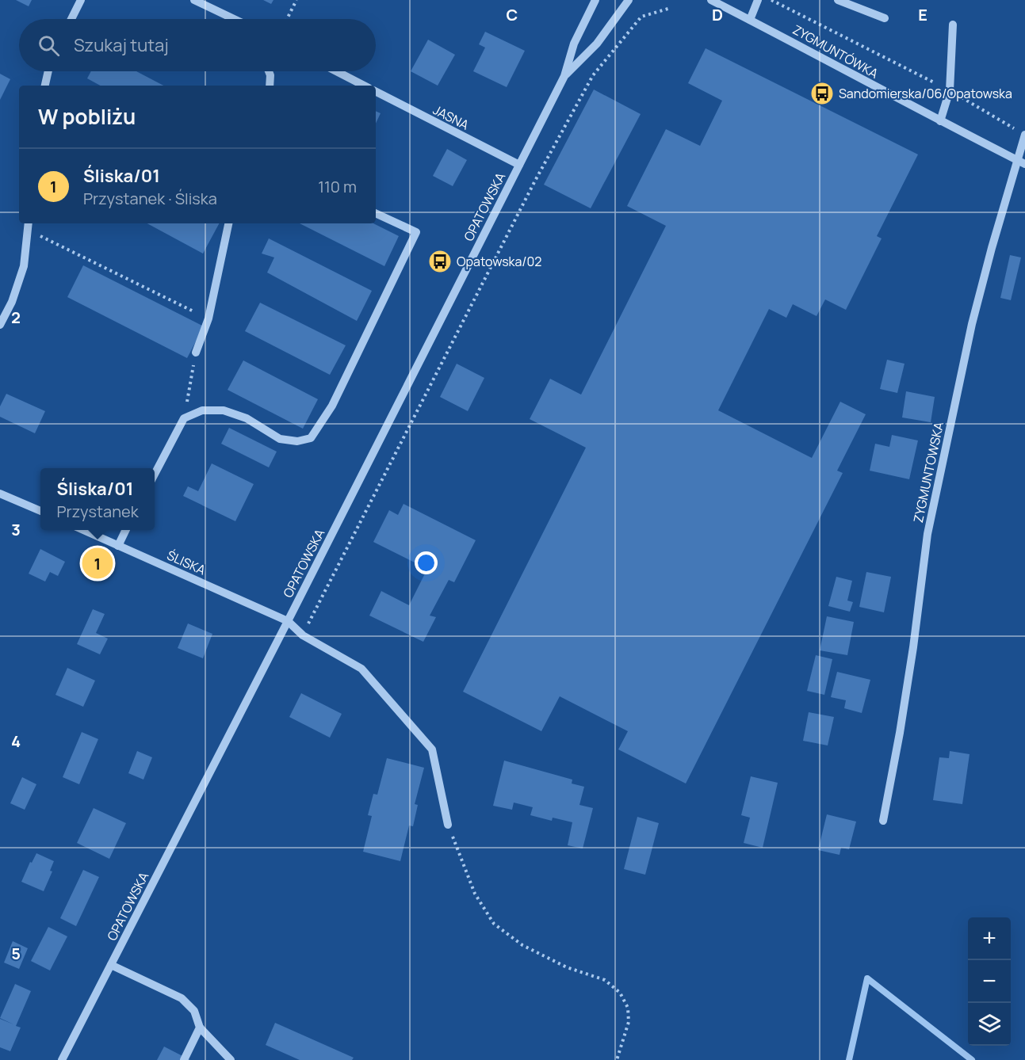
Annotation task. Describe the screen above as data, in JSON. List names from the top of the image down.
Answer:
{
  "streets": {
    "street": [
      "ZYGMUNTÓWKA",
      "JASNA",
      "OPATOWSKA",
      "ZYGMUNTOWSKA",
      "ŚLISKA"
    ]
  },
  "crossings": [
    ["ZYGMUNTÓWKA", "ZYGMUNTOWSKA"],
    ["JASNA", "OPATOWSKA"],
    ["OPATOWSKA", "ŚLISKA"]
  ],
  "places": {
    "bus stop": ["Sandomierska/06/Opatowska", "Opatowska/02"]
  },
  "page": {
    "search": "Szukaj tutaj",
    "heading": "W pobliżu",
    "list": [
      {
        "mark": "1",
        "name": "Śliska/01",
        "note": "Przystanek · Śliska",
        "value": "110 m"
      }
    ],
    "popup": ["Śliska/01", "Przystanek"],
    "pins": "1",
    "map_buttons": ["+", "−"]
  },
  "grid": {
    "columns": ["C", "D", "E"],
    "rows": [
      "2",
      "3",
      "4",
      "5"
    ]
  }
}
